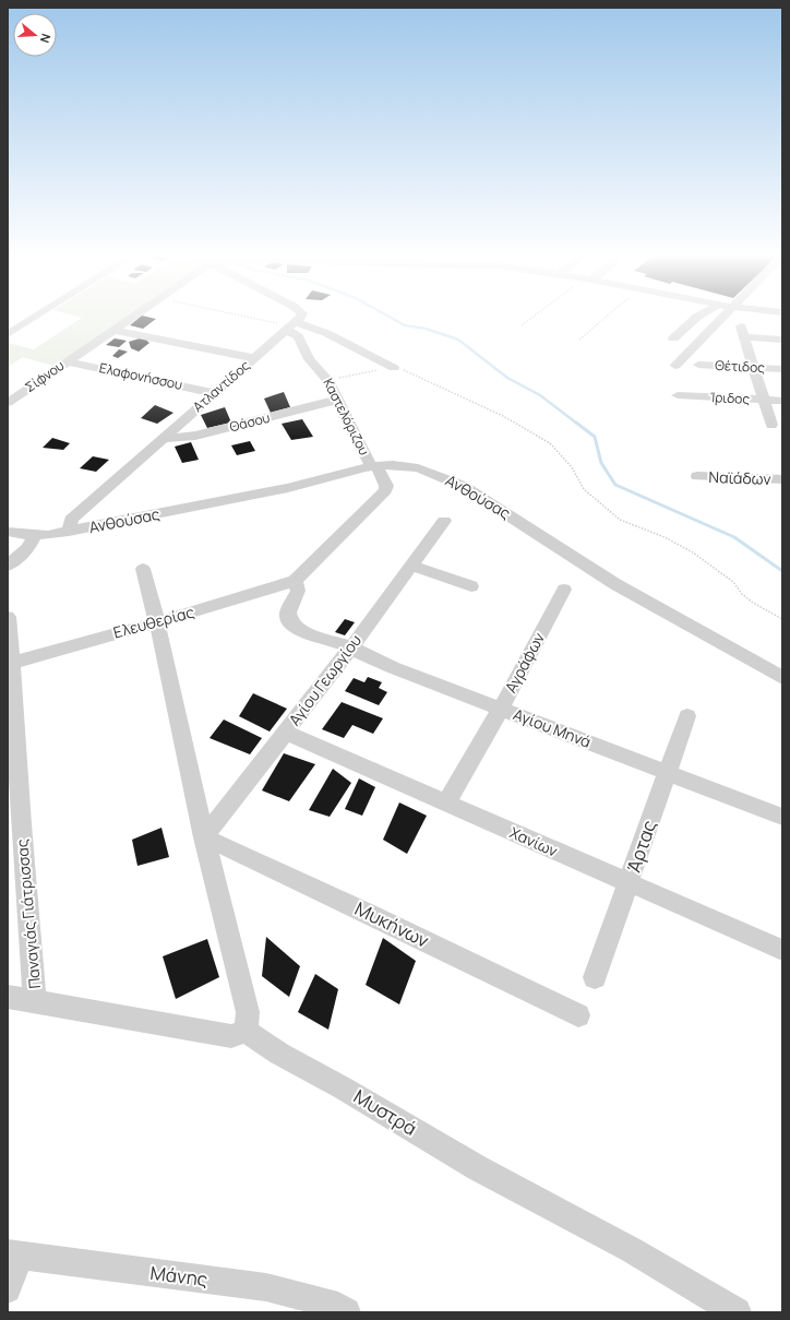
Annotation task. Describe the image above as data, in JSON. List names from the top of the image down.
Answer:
{
  "streets": {
    "street": [
      "Θέτιδος",
      "Σίφνου",
      "Ελαφονήσσου",
      "Ατλαντίδος",
      "Ίριδος",
      "Καστελόριζου",
      "Θάσου",
      "Ναϊάδων",
      "Ανθούσας",
      "Ελευθερίας",
      "Αγράφων",
      "Αγίου Γεωργίου",
      "Αγίου Μηνά",
      "Χανίων",
      "Άρτας",
      "Παναγιάς Γιάτρισσας",
      "Μυκήνων",
      "Μυστρά",
      "Μάνης"
    ]
  },
  "crossings": [
    ["Σίφνου", "Ελαφονήσσου"],
    ["Ελαφονήσσου", "Ατλαντίδος"],
    ["Ατλαντίδος", "Καστελόριζου"],
    ["Ατλαντίδος", "Θάσου"],
    ["Ατλαντίδος", "Ανθούσας"],
    ["Καστελόριζου", "Θάσου"],
    ["Καστελόριζου", "Ανθούσας"],
    ["Καστελόριζου", "Ελευθερίας"],
    ["Καστελόριζου", "Αγίου Μηνά"],
    ["Ελευθερίας", "Αγίου Μηνά"],
    ["Ελευθερίας", "Παναγιάς Γιάτρισσας"],
    ["Αγράφων", "Αγίου Μηνά"],
    ["Αγράφων", "Χανίων"],
    ["Αγίου Γεωργίου", "Αγίου Μηνά"],
    ["Αγίου Γεωργίου", "Χανίων"],
    ["Αγίου Γεωργίου", "Μυκήνων"],
    ["Αγίου Μηνά", "Άρτας"],
    ["Χανίων", "Άρτας"]
  ],
  "north": "right"
}
